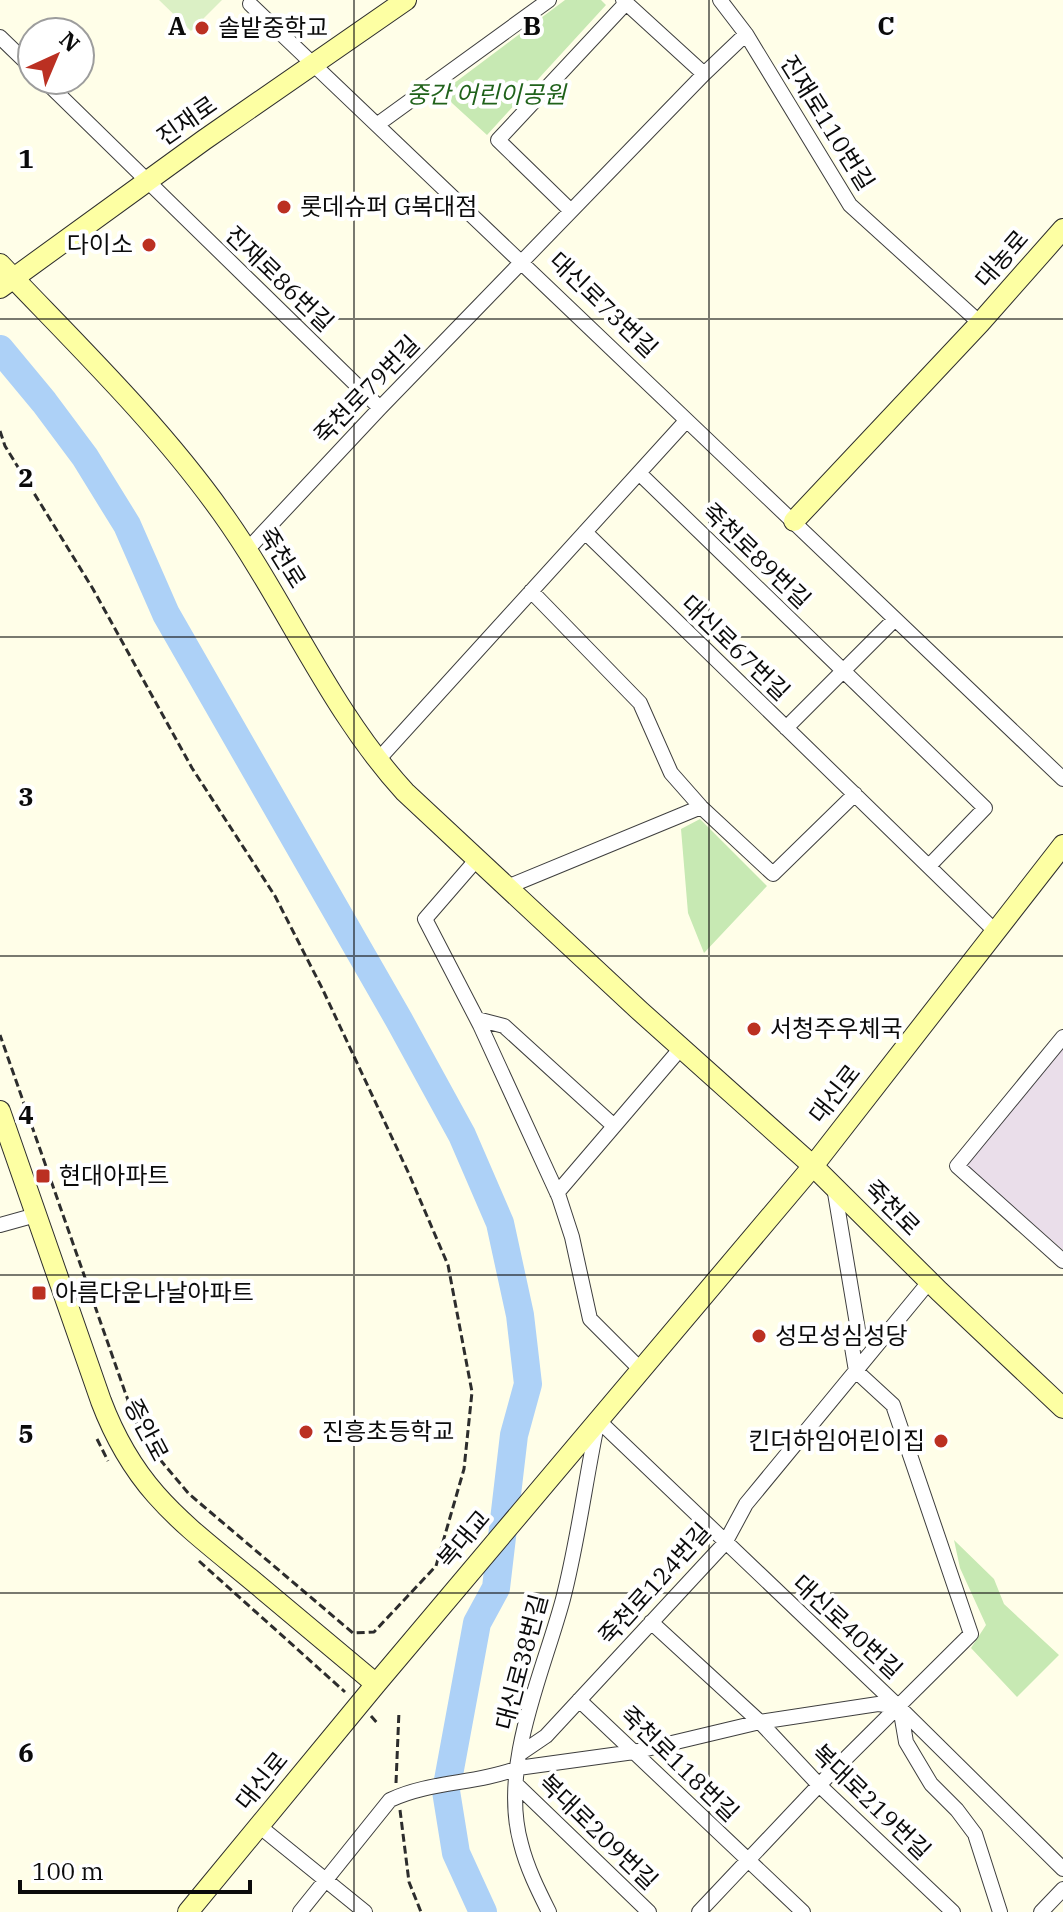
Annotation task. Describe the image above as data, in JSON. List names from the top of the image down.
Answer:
{
  "streets": {
    "street": [
      "진재로",
      "진재로110번길",
      "대농로",
      "진재로86번길",
      "대신로73번길",
      "죽천로79번길",
      "죽천로89번길",
      "죽천로",
      "대신로67번길",
      "대신로",
      "증안로",
      "복대교",
      "죽천로124번길",
      "대신로40번길",
      "대신로38번길",
      "죽천로118번길",
      "복대로219번길",
      "복대로209번길"
    ]
  },
  "crossings": [
    ["진재로", "진재로86번길"],
    ["진재로", "대신로73번길"],
    ["진재로", "죽천로"],
    ["진재로110번길", "대농로"],
    ["진재로86번길", "죽천로79번길"],
    ["대신로73번길", "죽천로79번길"],
    ["죽천로79번길", "죽천로"],
    ["죽천로", "대신로"],
    ["죽천로", "죽천로124번길"],
    ["대신로67번길", "대신로"],
    ["대신로", "증안로"],
    ["대신로", "복대교"],
    ["대신로", "대신로40번길"],
    ["대신로", "대신로38번길"],
    ["증안로", "복대교"],
    ["복대교", "대신로40번길"],
    ["복대교", "대신로38번길"],
    ["죽천로124번길", "대신로40번길"],
    ["죽천로124번길", "대신로38번길"],
    ["죽천로124번길", "죽천로118번길"],
    ["죽천로124번길", "복대로219번길"],
    ["대신로40번길", "대신로38번길"],
    ["대신로38번길", "복대로209번길"]
  ],
  "parks": ["중간 어린이공원"],
  "places": {
    "other": [
      "솔밭중학교",
      "롯데슈퍼 G복대점",
      "다이소",
      "서청주우체국",
      "성모성심성당",
      "진흥초등학교",
      "킨더하임어린이집"
    ],
    "transit": ["현대아파트", "아름다운나날아파트"]
  },
  "scale_bar": "100 m",
  "north": "top right",
  "grid": {
    "columns": ["A", "B", "C"],
    "rows": [
      "1",
      "2",
      "3",
      "4",
      "5",
      "6"
    ]
  }
}
